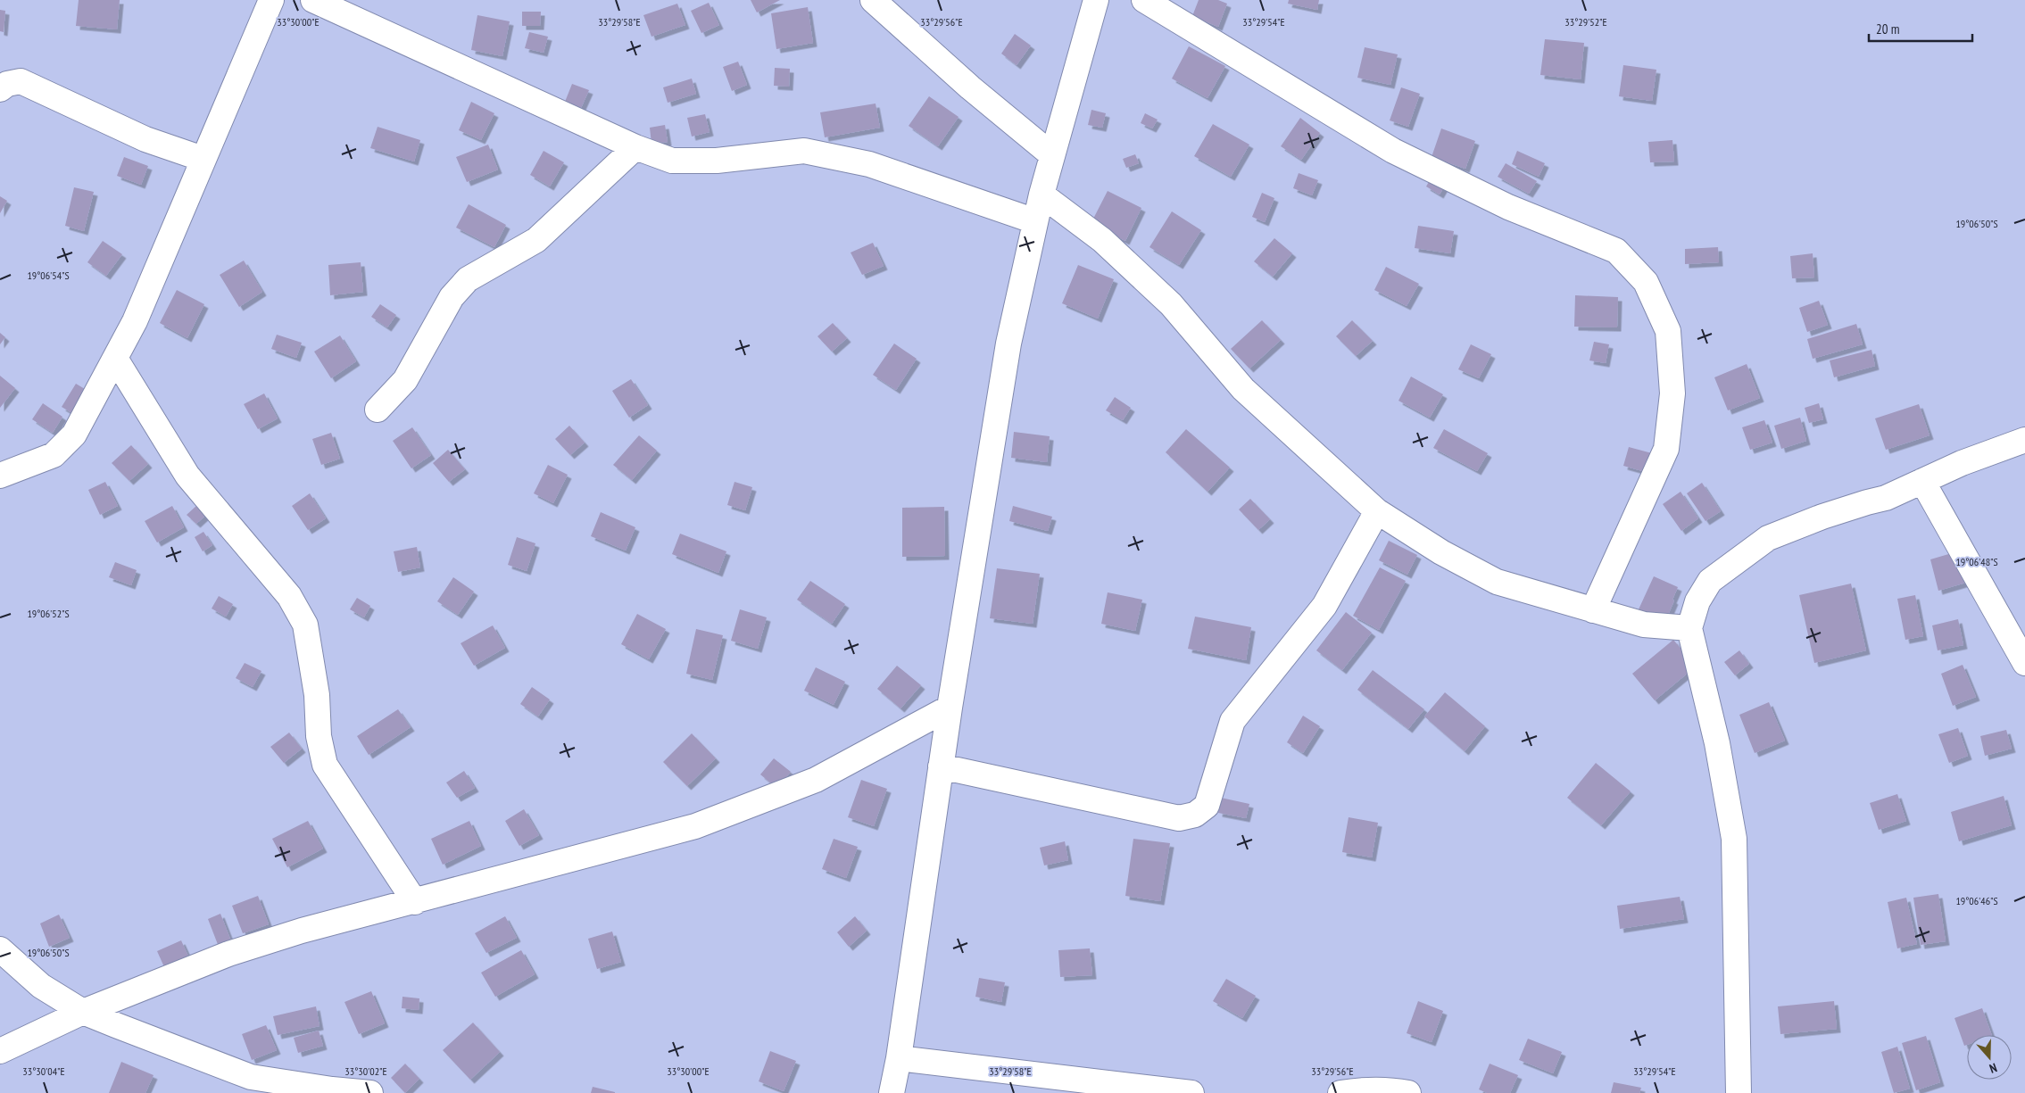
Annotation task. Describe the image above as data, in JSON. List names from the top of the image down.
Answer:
{
  "scale_bar": "20 m",
  "north": "bottom",
  "coordinates": [
    "33°30'00\"E",
    "33°29'58\"E",
    "33°29'56\"E",
    "33°29'54\"E",
    "33°29'52\"E",
    "19°06'50\"S",
    "19°06'54\"S",
    "19°06'48\"S",
    "19°06'52\"S",
    "19°06'46\"S",
    "33°30'04\"E",
    "33°30'02\"E"
  ]
}
